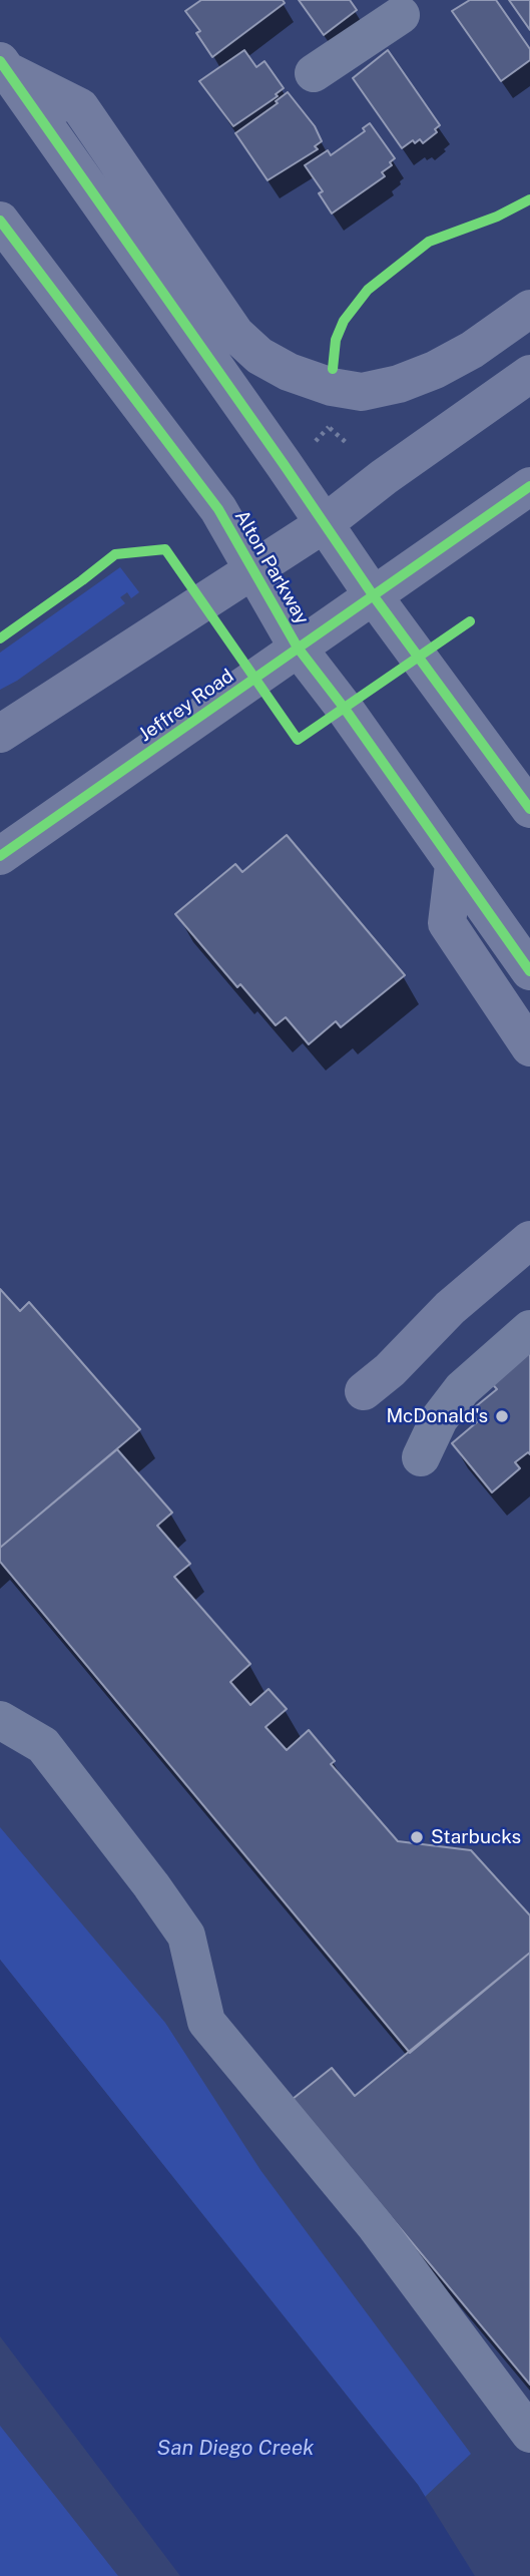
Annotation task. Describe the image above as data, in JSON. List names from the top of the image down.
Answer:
{
  "streets": {
    "main road": ["Alton Parkway", "Jeffrey Road"]
  },
  "crossings": [
    ["Alton Parkway", "Jeffrey Road"]
  ],
  "water": ["San Diego Creek"],
  "places": ["McDonald's", "Starbucks"]
}
